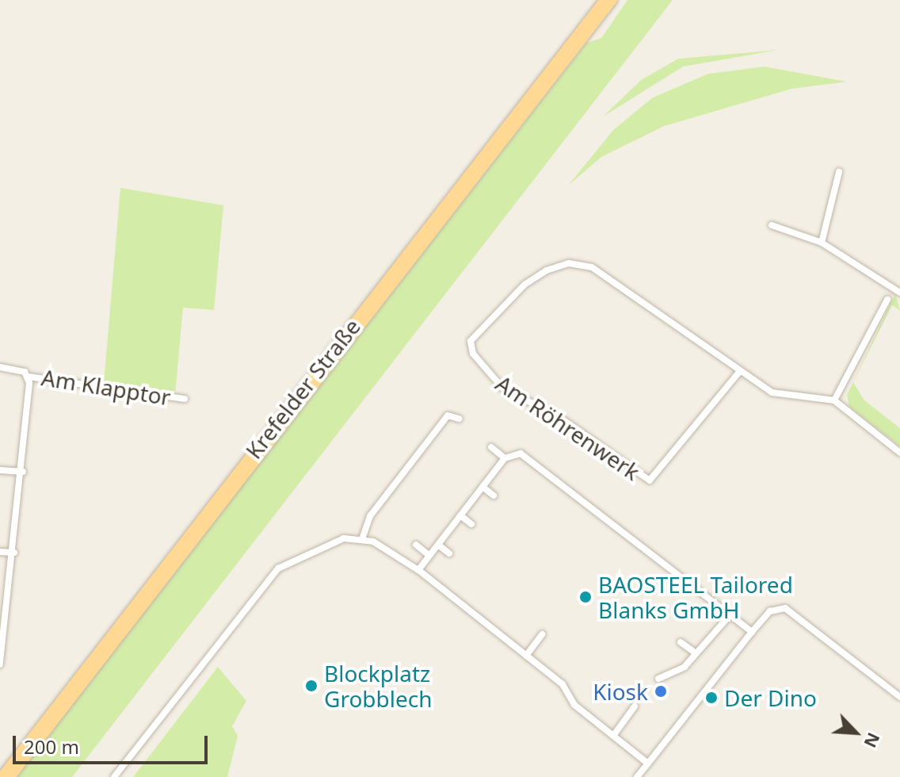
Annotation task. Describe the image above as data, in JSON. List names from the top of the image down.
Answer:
{
  "streets": {
    "main road": ["Krefelder Straße"],
    "street": ["Am Klapptor", "Am Röhrenwerk"]
  },
  "places": [
    "BAOSTEEL Tailored Blanks GmbH",
    "Blockplatz Grobblech",
    "Kiosk",
    "Der Dino"
  ],
  "scale_bar": "200 m",
  "north": "bottom right"
}
